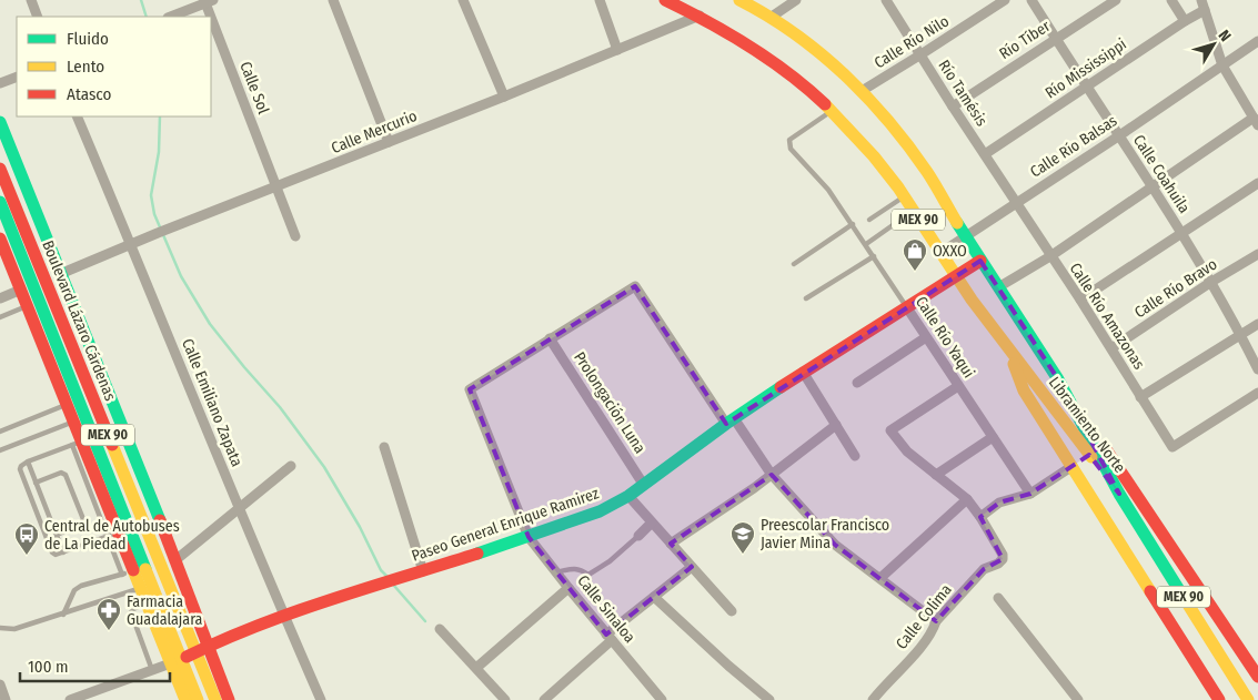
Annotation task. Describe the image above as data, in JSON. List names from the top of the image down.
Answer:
{
  "streets": {
    "main road": [
      "MEX 90",
      "Boulevard Lázaro Cárdenas",
      "Libramiento Norte",
      "Paseo General Enrique Ramirez"
    ],
    "street": [
      "Río Tíber",
      "Calle Río Nilo",
      "Río Mississippi",
      "Calle Sol",
      "Río Tamésis",
      "Calle Mercurio",
      "Calle Río Balsas",
      "Calle Coahuila",
      "Calle Río Bravo",
      "Calle Río Amazonas",
      "Calle Río Yaqui",
      "Calle Emiliano Zapata",
      "Prolongación Luna",
      "Calle Sinaloa",
      "Calle Colima"
    ]
  },
  "crossings": [
    ["Río Tíber", "Río Tamésis"],
    ["Río Tíber", "Calle Coahuila"],
    ["Calle Río Nilo", "Río Tamésis"],
    ["Calle Río Nilo", "Libramiento Norte"],
    ["Río Mississippi", "Río Tamésis"],
    ["Río Mississippi", "Calle Coahuila"],
    ["Calle Sol", "Calle Mercurio"],
    ["Río Tamésis", "Calle Río Balsas"],
    ["Río Tamésis", "Calle Río Amazonas"],
    ["Calle Mercurio", "Calle Emiliano Zapata"],
    ["Calle Mercurio", "Libramiento Norte"],
    ["Calle Río Balsas", "Calle Coahuila"],
    ["Calle Río Balsas", "Calle Río Amazonas"],
    ["Calle Río Balsas", "Libramiento Norte"],
    ["Calle Coahuila", "Calle Río Bravo"],
    ["MEX 90", "Libramiento Norte"],
    ["Calle Río Bravo", "Calle Río Amazonas"],
    ["Boulevard Lázaro Cárdenas", "Paseo General Enrique Ramirez"],
    ["Calle Río Yaqui", "Libramiento Norte"],
    ["Calle Río Yaqui", "Paseo General Enrique Ramirez"],
    ["Calle Emiliano Zapata", "Paseo General Enrique Ramirez"],
    ["Prolongación Luna", "Paseo General Enrique Ramirez"],
    ["Prolongación Luna", "Calle Sinaloa"],
    ["Libramiento Norte", "Paseo General Enrique Ramirez"],
    ["Paseo General Enrique Ramirez", "Calle Sinaloa"]
  ],
  "places": {
    "shop": ["OXXO"],
    "school or university": ["Preescolar Francisco Javier Mina"],
    "bus stop": ["Central de Autobuses de La Piedad"],
    "pharmacy": ["Farmacia Guadalajara"]
  },
  "legend": ["Fluido", "Lento", "Atasco"],
  "scale_bar": "100 m",
  "north": "top right"
}
